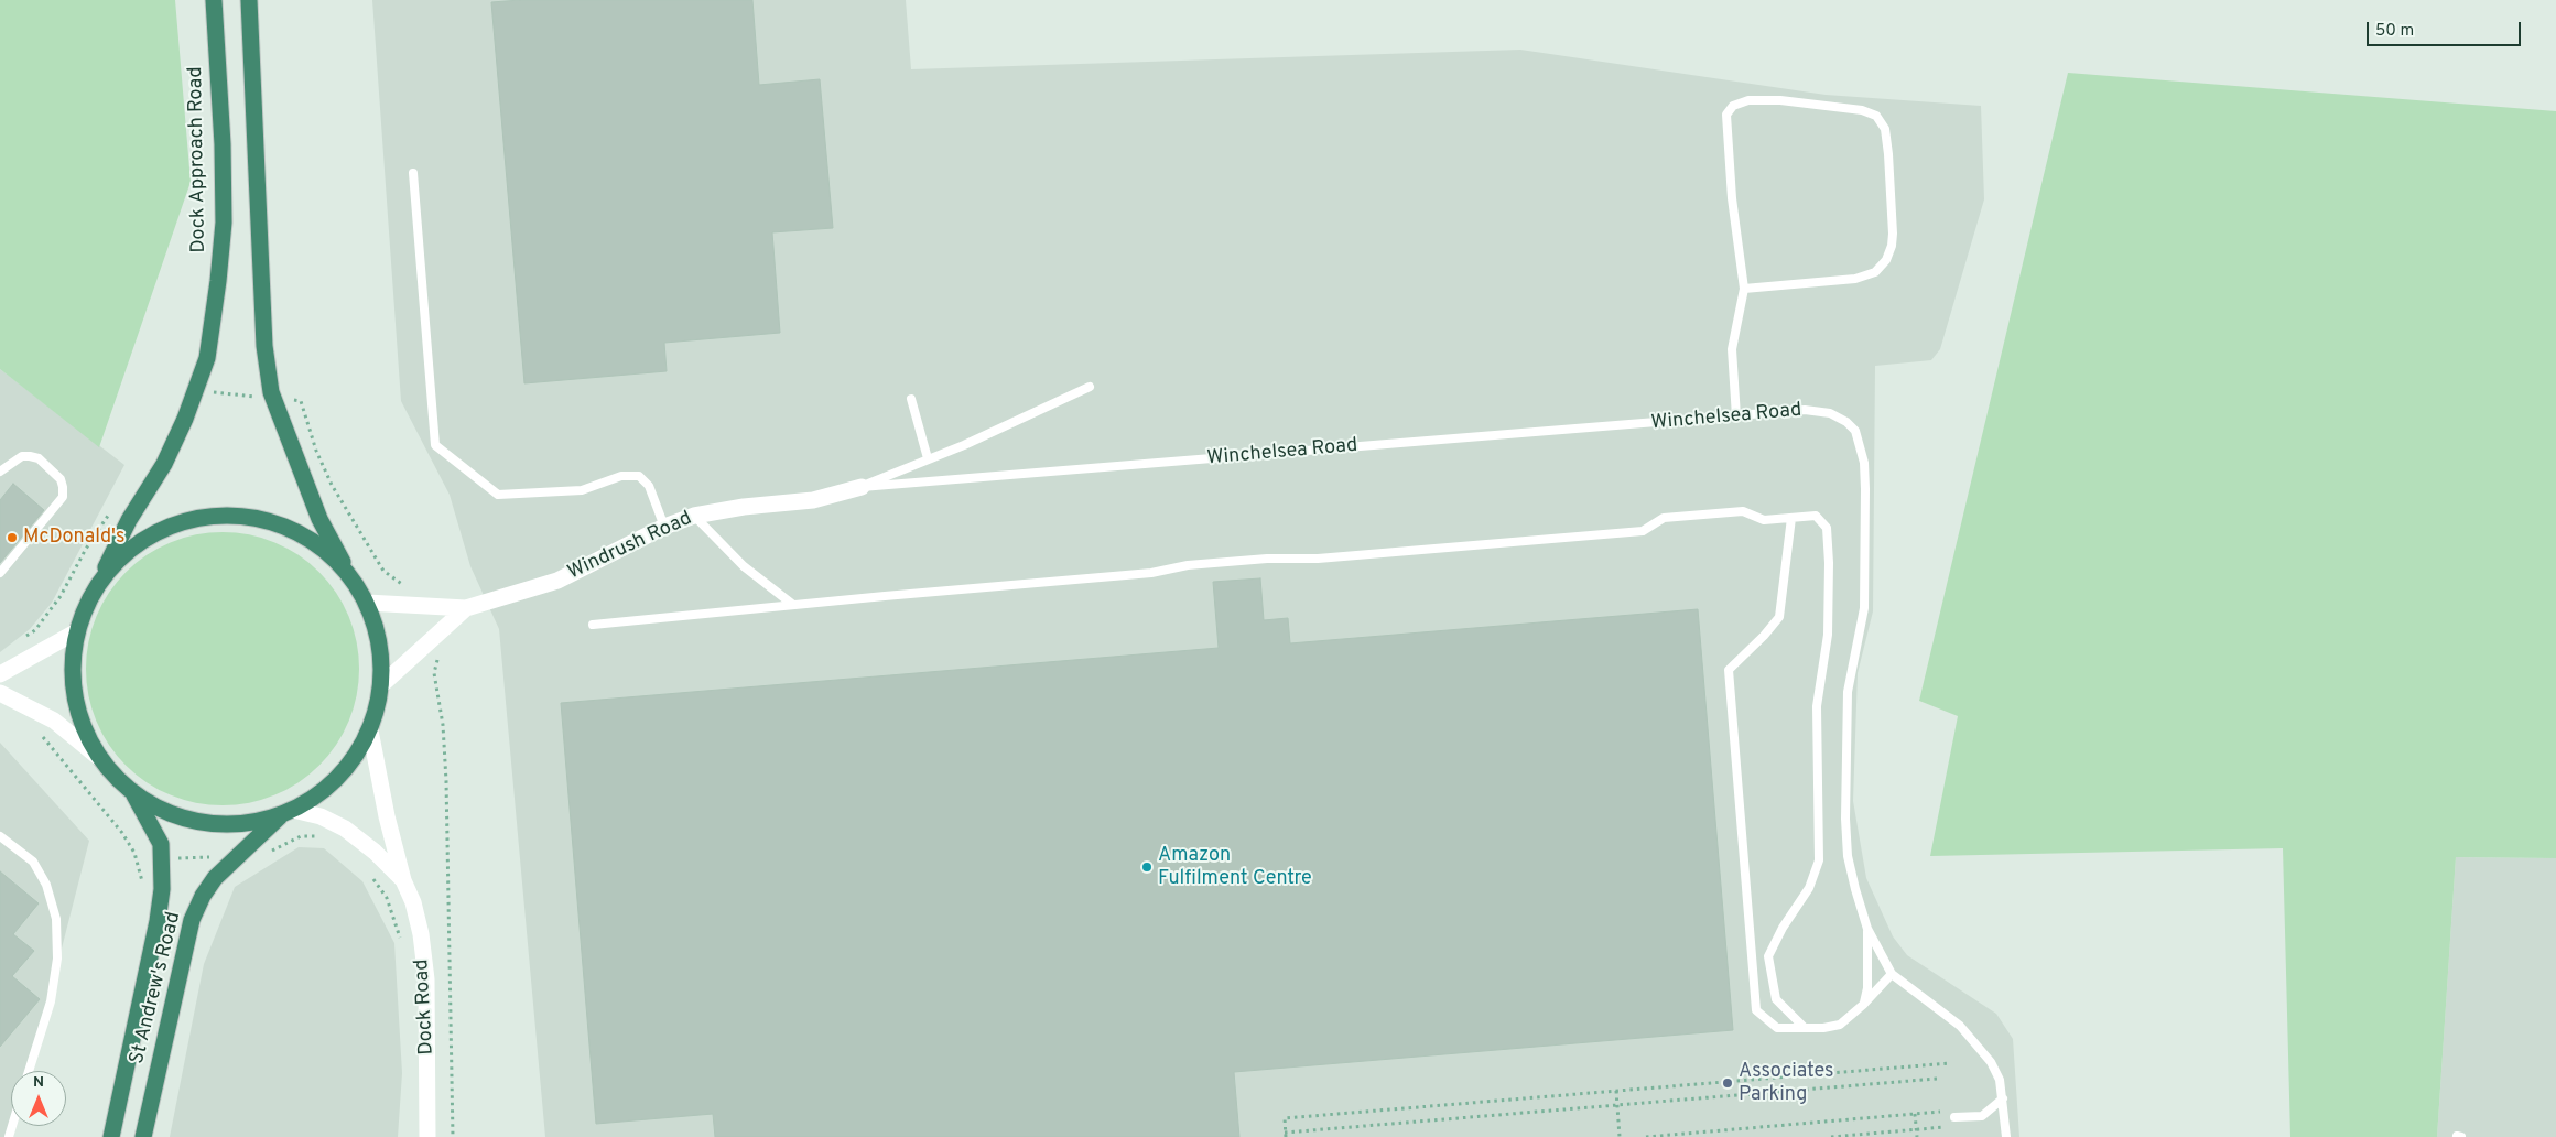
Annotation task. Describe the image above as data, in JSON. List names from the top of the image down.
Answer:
{
  "streets": {
    "highway": ["Dock Approach Road", "St Andrew's Road"],
    "street": ["Windrush Road", "Dock Road"],
    "lane": ["Winchelsea Road"]
  },
  "crossings": [
    ["Winchelsea Road", "Windrush Road"],
    ["St Andrew's Road", "Dock Road"]
  ],
  "places": ["McDonald's", "Amazon Fulfilment Centre", "Associates Parking"],
  "scale_bar": "50 m",
  "north": "top"
}
